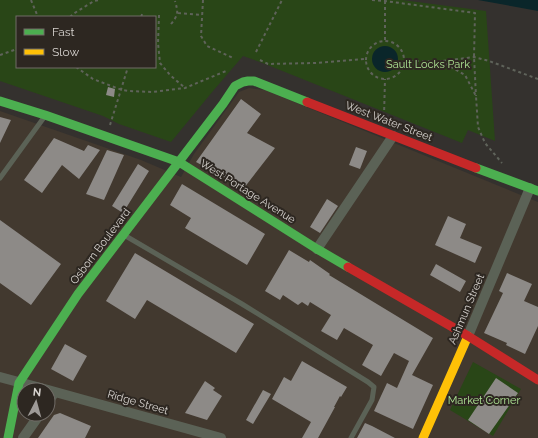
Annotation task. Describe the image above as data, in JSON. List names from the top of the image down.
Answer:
{
  "streets": {
    "street": [
      "West Water Street",
      "West Portage Avenue",
      "Osborn Boulevard",
      "Ashmun Street",
      "Ridge Street"
    ]
  },
  "crossings": [
    ["West Water Street", "Osborn Boulevard"],
    ["West Water Street", "Ashmun Street"],
    ["West Portage Avenue", "Osborn Boulevard"],
    ["West Portage Avenue", "Ashmun Street"]
  ],
  "parks": ["Sault Locks Park", "Market Corner"],
  "legend": ["Fast", "Slow"],
  "north": "top"
}
